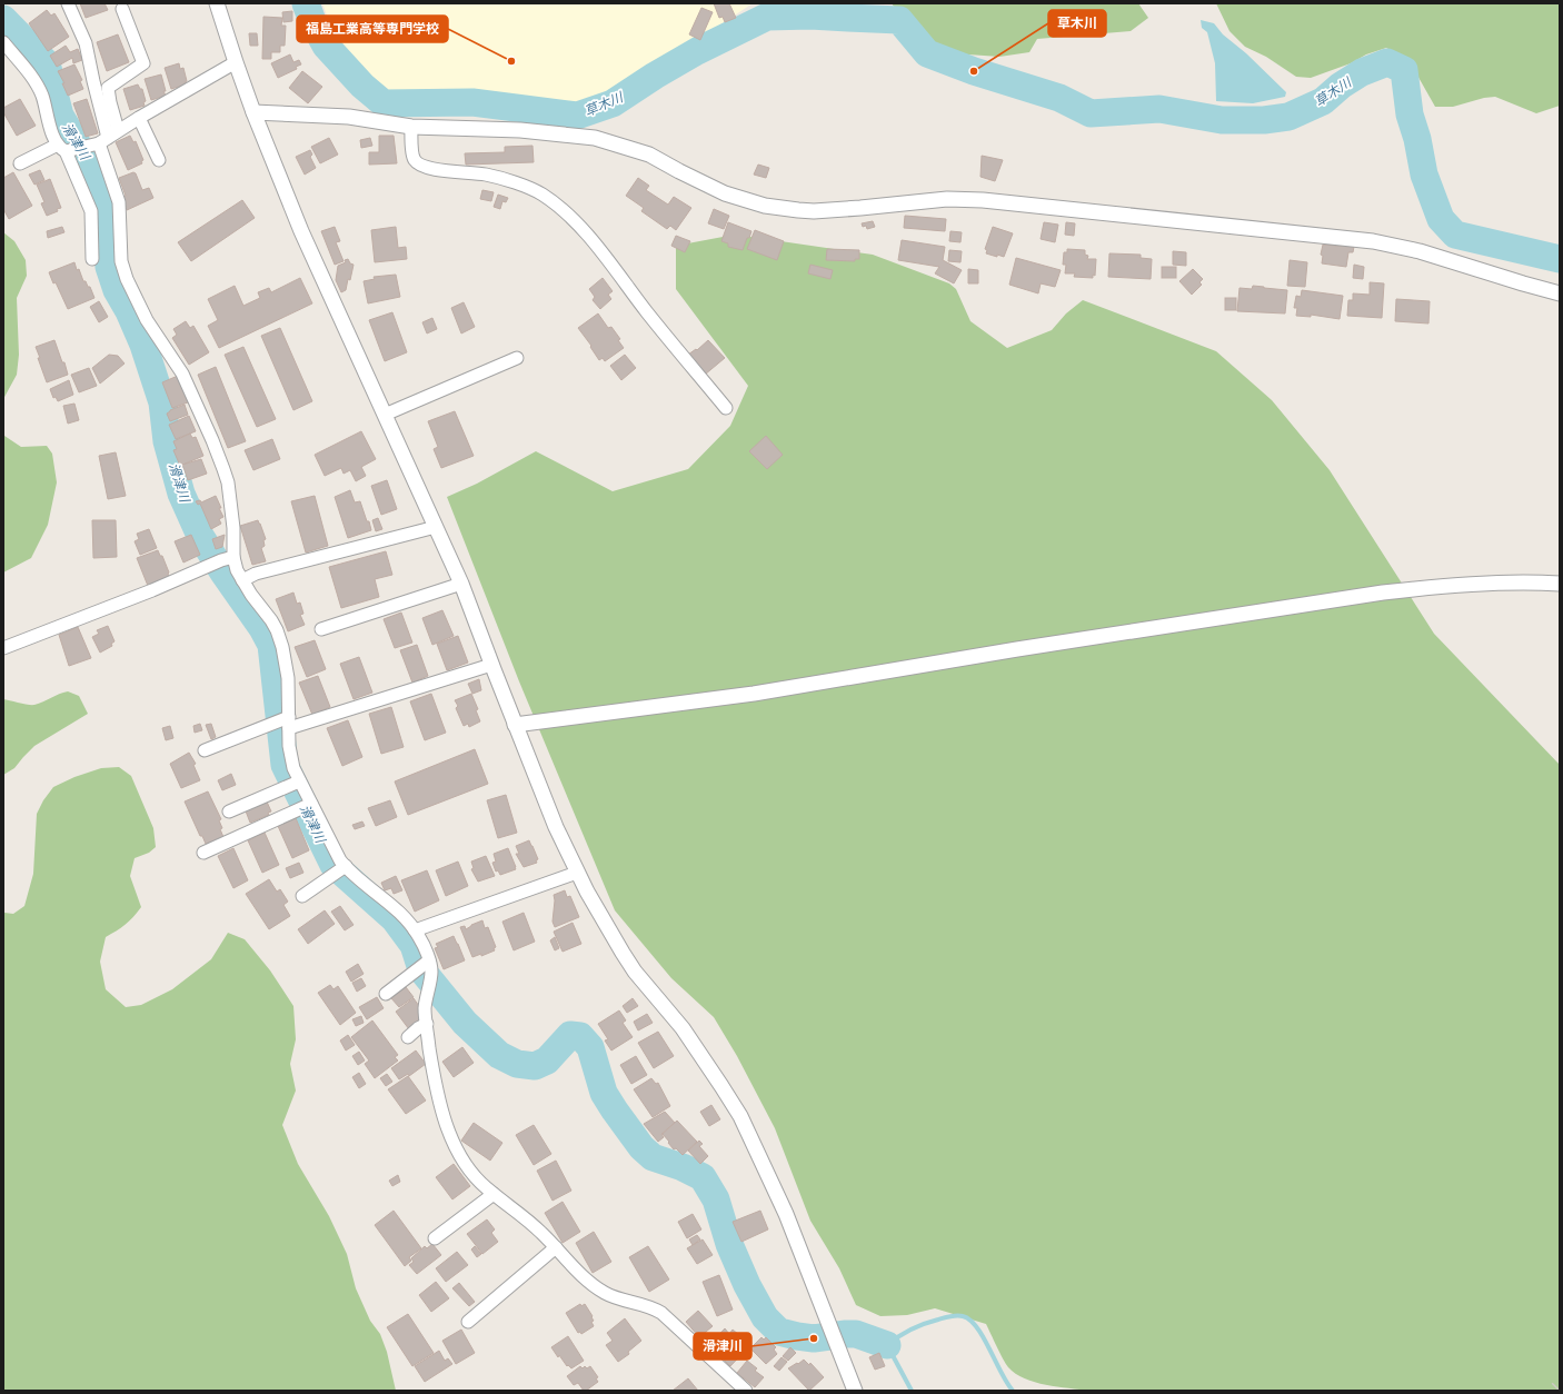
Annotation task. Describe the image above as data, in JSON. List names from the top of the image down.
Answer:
{
  "water": ["草木川", "滑津川"],
  "places": ["福島工業高等専門学校", "草木川", "滑津川"]
}
